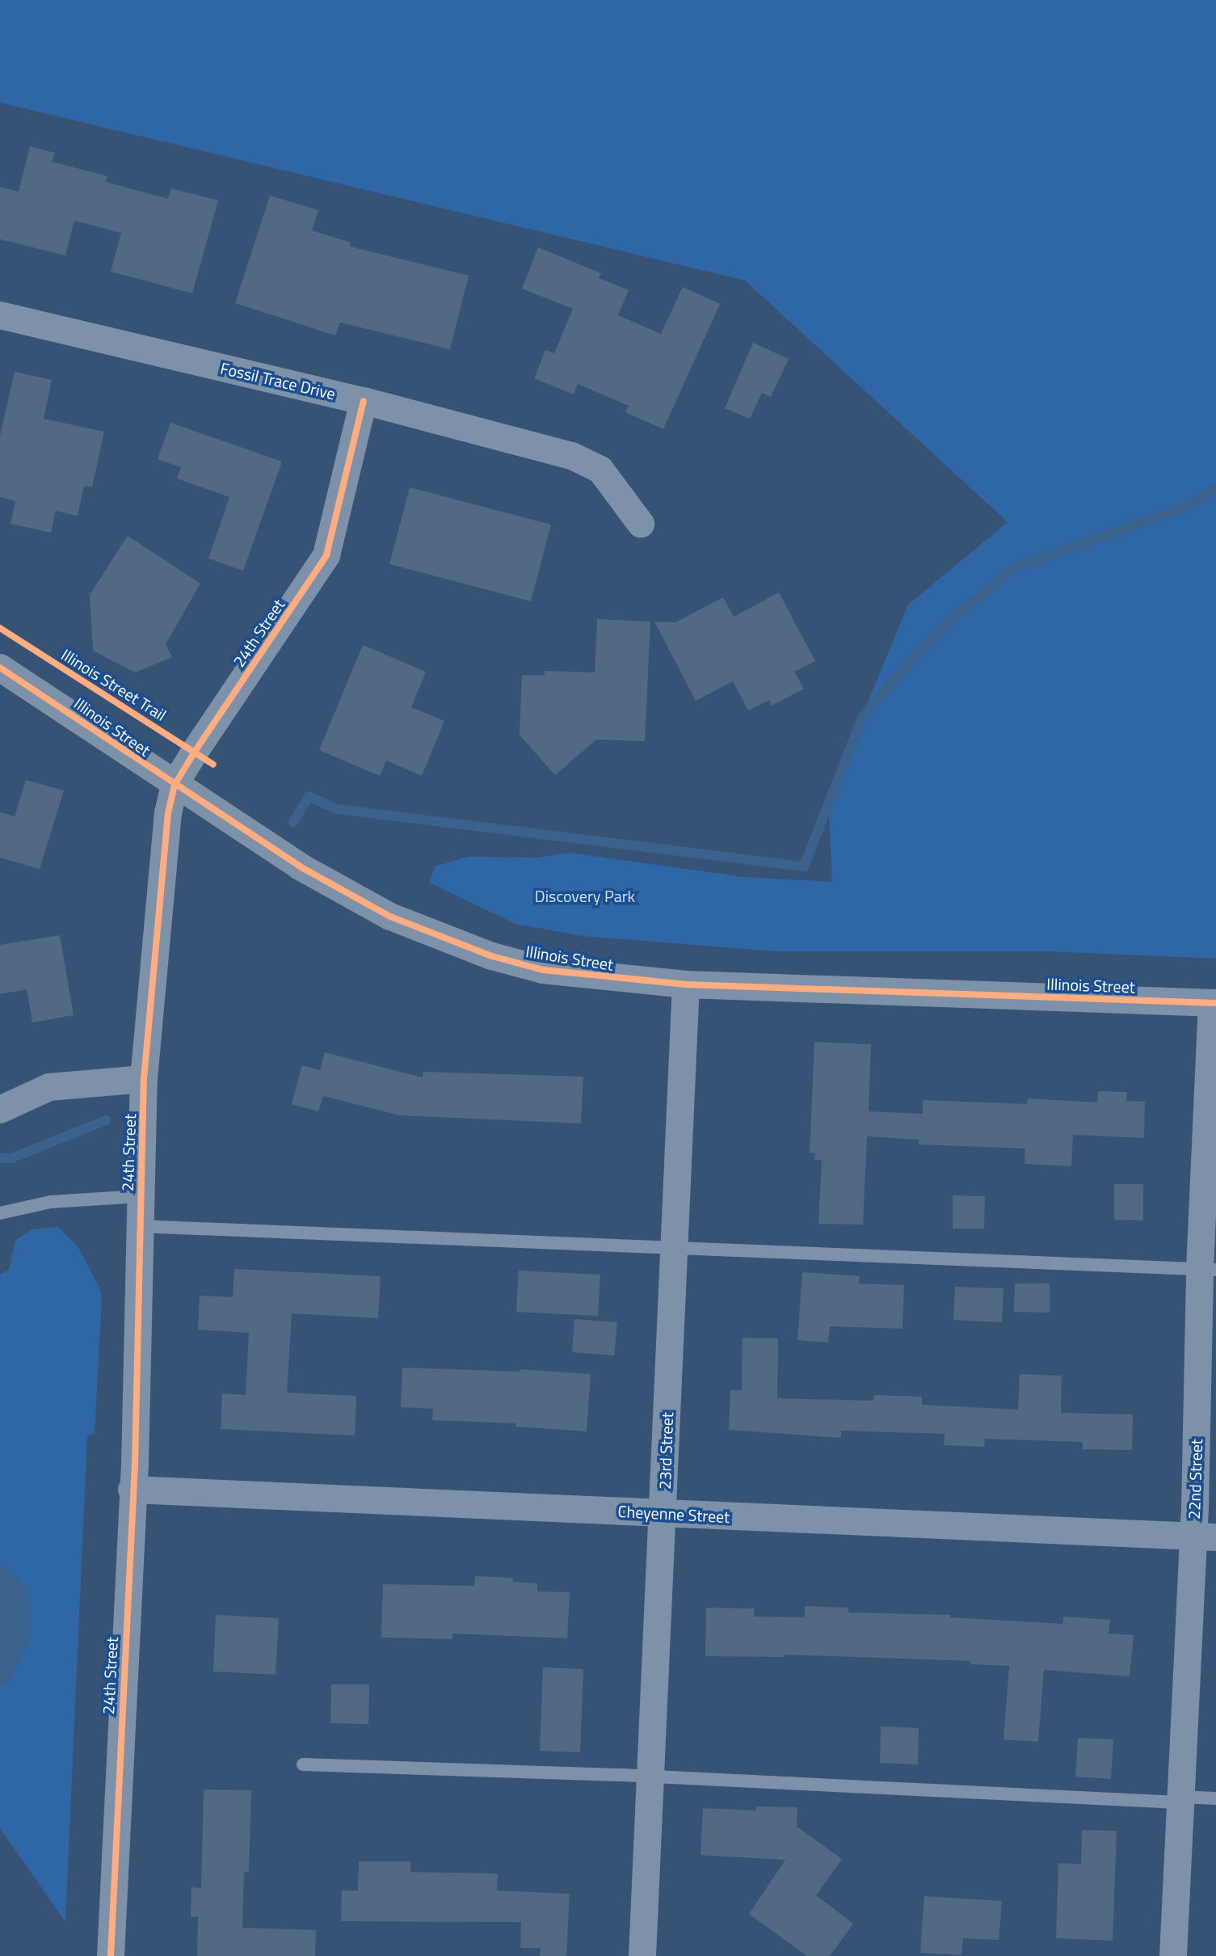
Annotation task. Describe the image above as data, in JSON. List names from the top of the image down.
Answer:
{
  "streets": {
    "street": [
      "Fossil Trace Drive",
      "24th Street",
      "Illinois Street",
      "23rd Street",
      "22nd Street",
      "Cheyenne Street"
    ],
    "cycle path": ["Illinois Street Trail"]
  },
  "crossings": [
    ["Fossil Trace Drive", "24th Street"],
    ["24th Street", "Illinois Street"],
    ["24th Street", "Cheyenne Street"],
    ["Illinois Street", "23rd Street"],
    ["Illinois Street", "22nd Street"],
    ["23rd Street", "Cheyenne Street"],
    ["22nd Street", "Cheyenne Street"]
  ],
  "parks": ["Discovery Park"]
}
